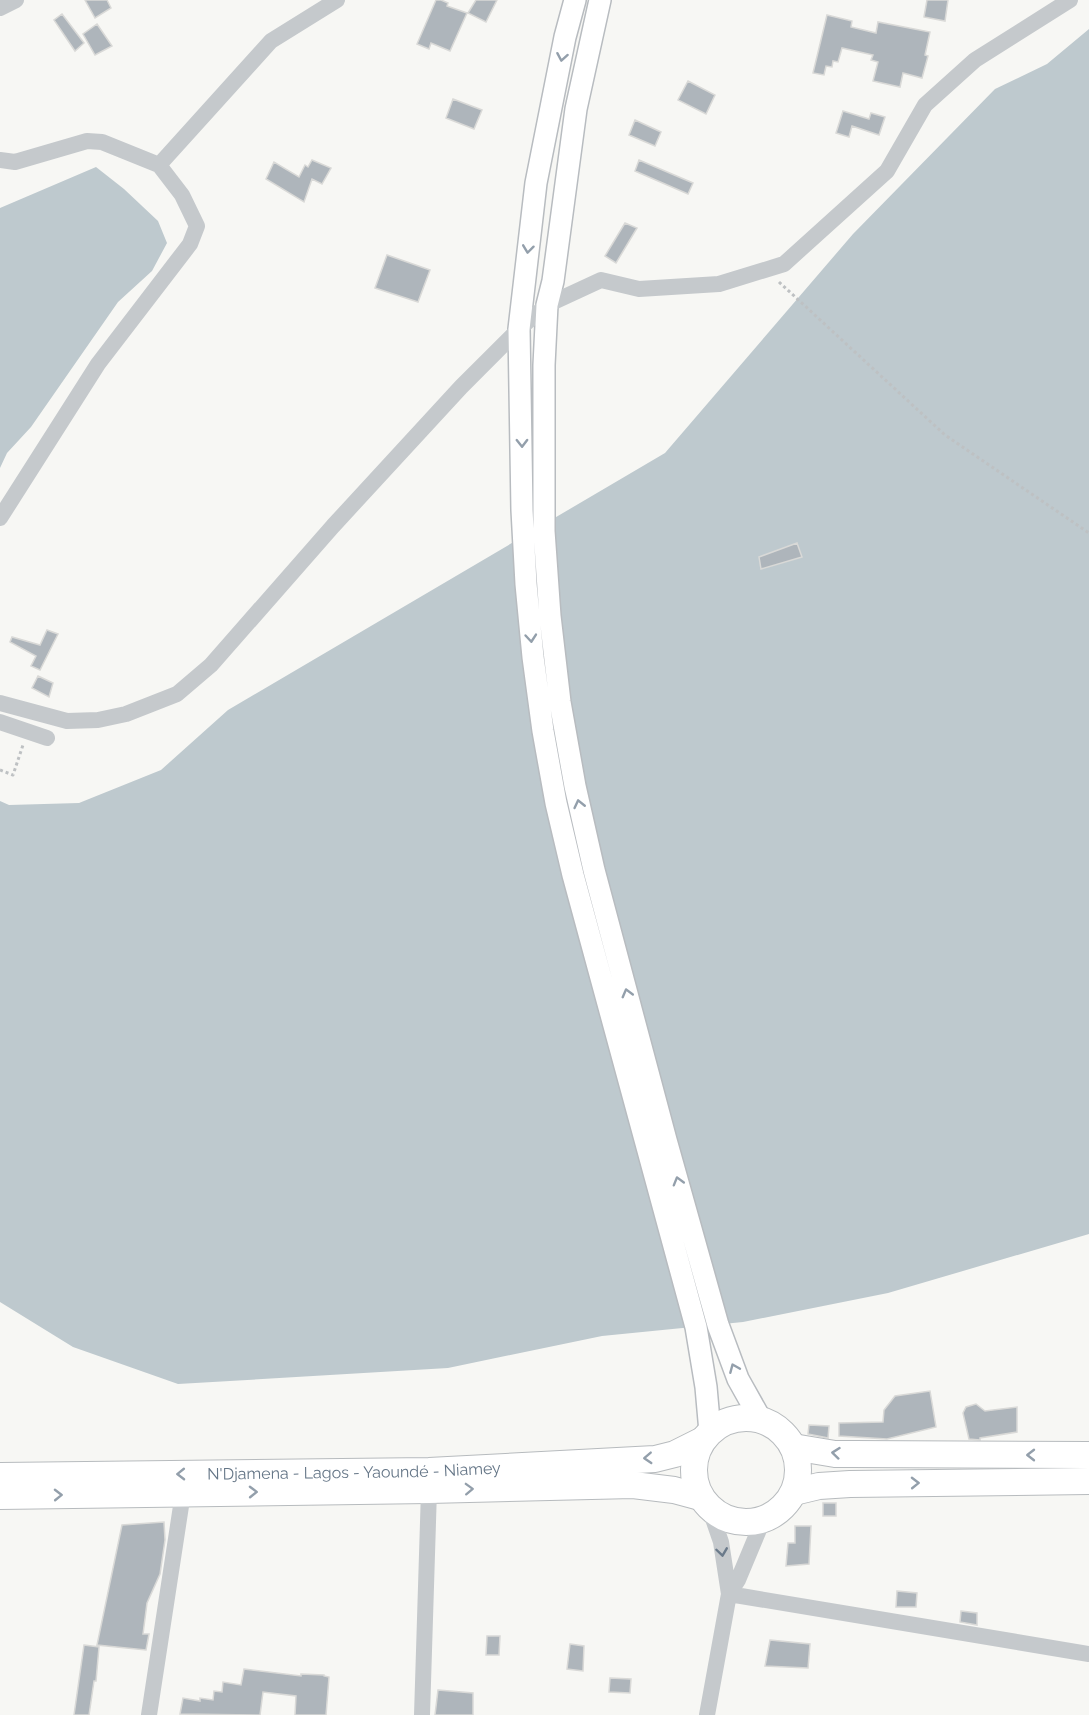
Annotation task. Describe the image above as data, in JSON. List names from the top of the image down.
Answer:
{
  "streets": {
    "highway": ["N'Djamena - Lagos - Yaoundé - Niamey"]
  }
}
